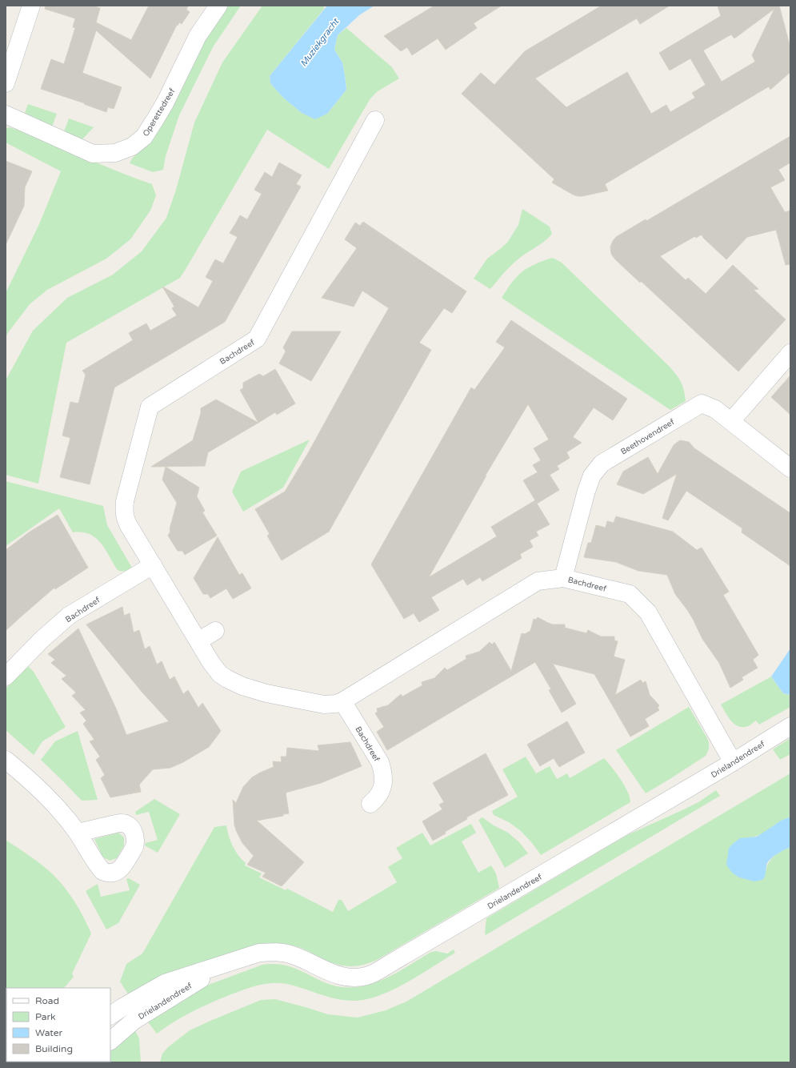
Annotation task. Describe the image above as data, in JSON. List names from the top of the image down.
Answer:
{
  "streets": {
    "street": [
      "Operettedreef",
      "Bachdreef",
      "Beethovendreef",
      "Drielandendreef"
    ]
  },
  "crossings": [
    ["Bachdreef", "Beethovendreef"],
    ["Bachdreef", "Drielandendreef"]
  ],
  "water": ["Muziekgracht"],
  "legend": [
    "Road",
    "Park",
    "Water",
    "Building"
  ]
}
